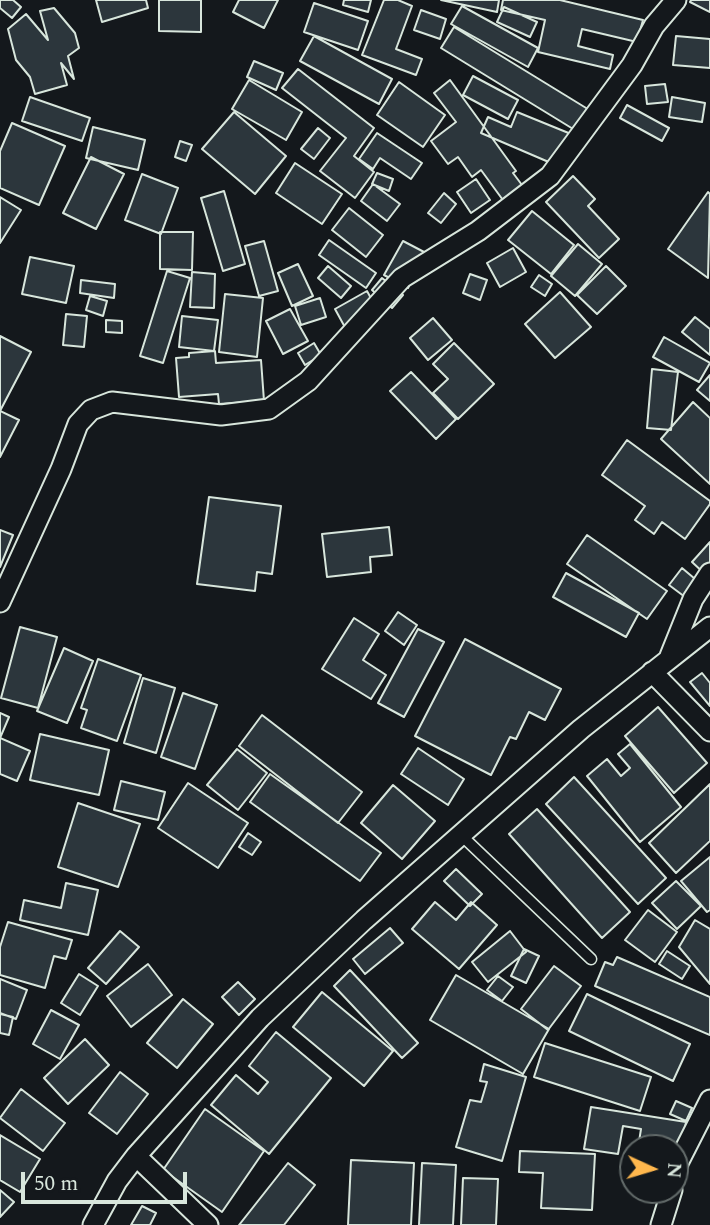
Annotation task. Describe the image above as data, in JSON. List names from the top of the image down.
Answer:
{
  "scale_bar": "50 m",
  "north": "right"
}
